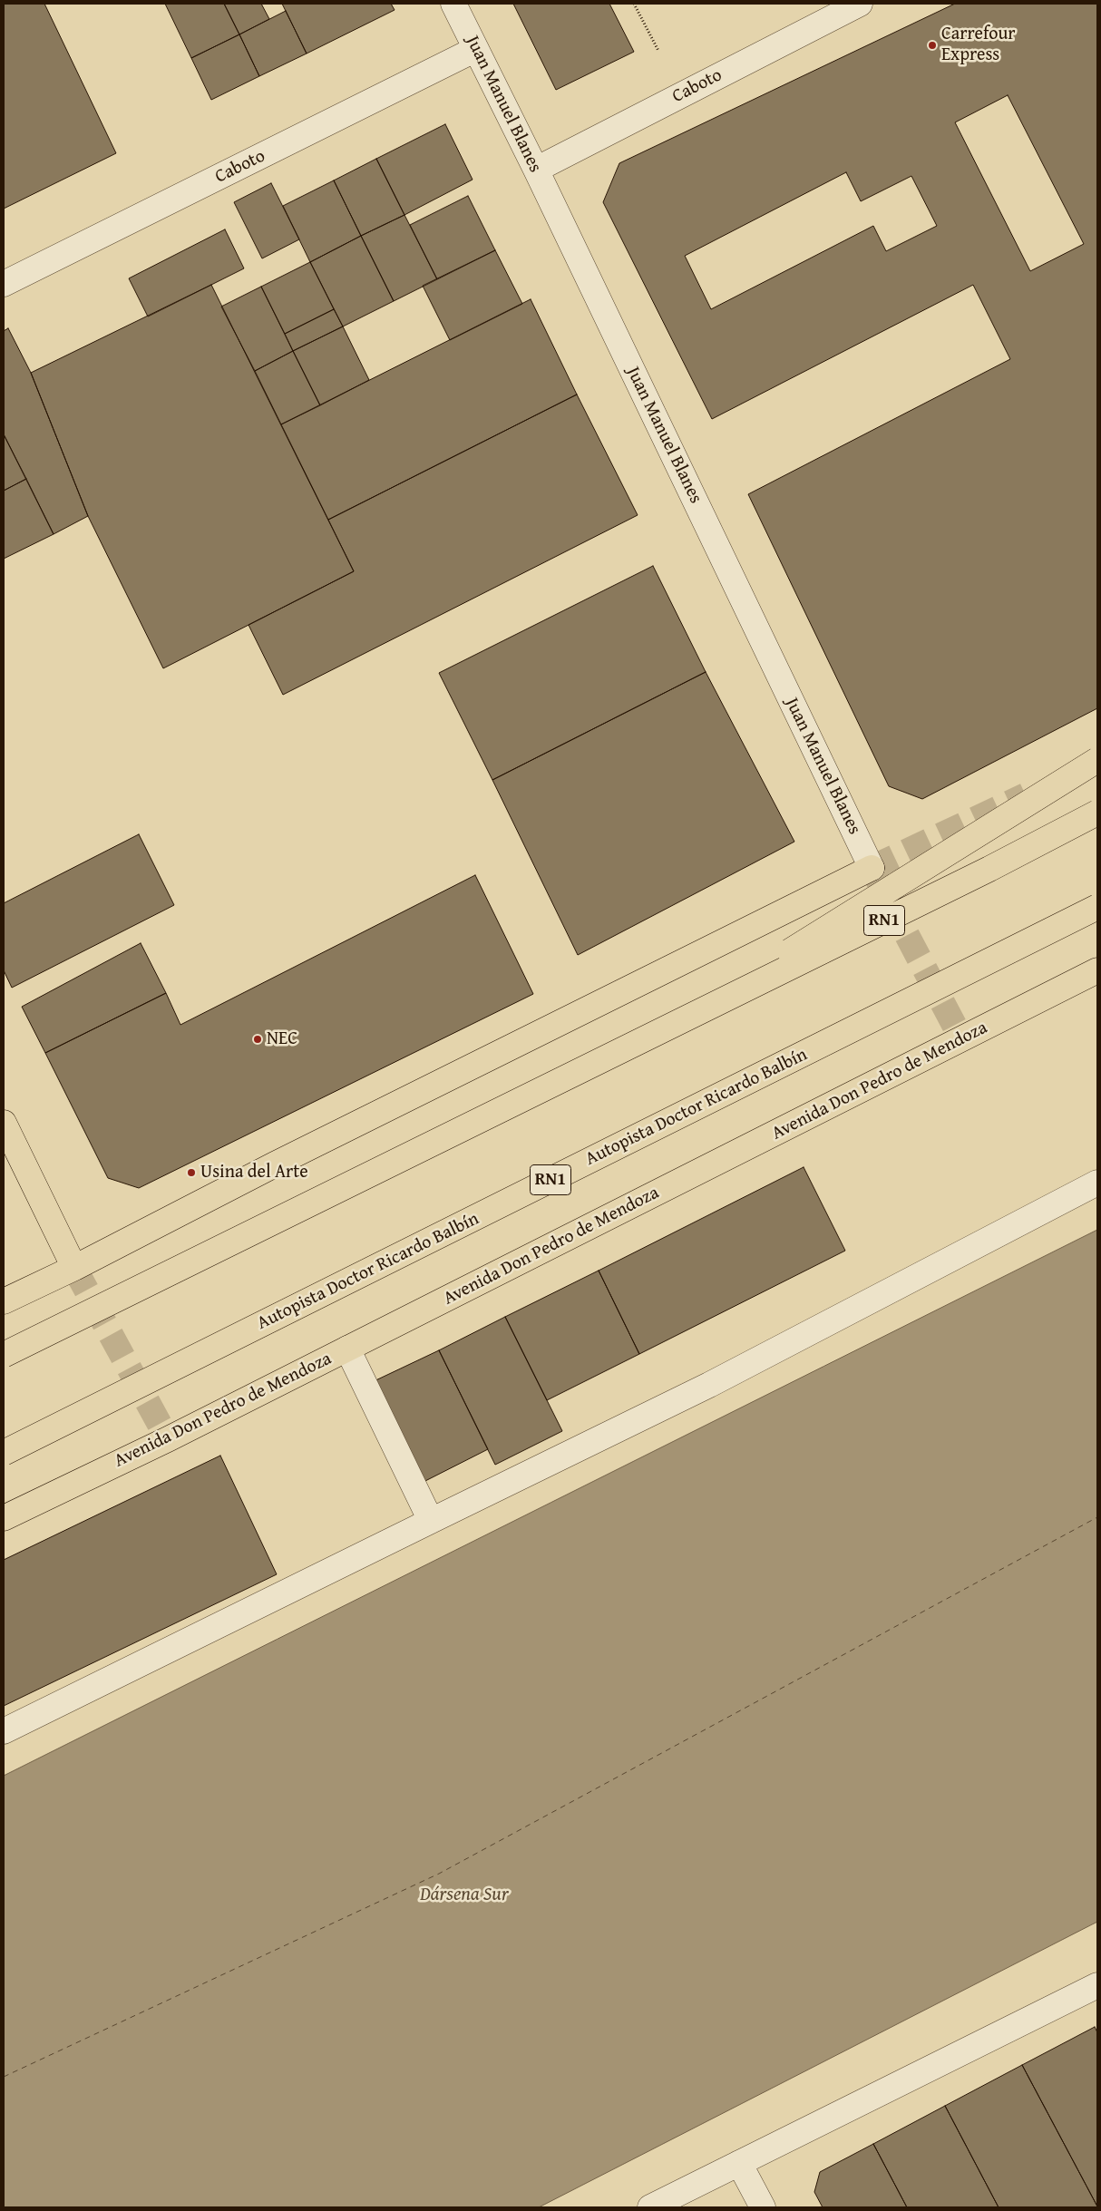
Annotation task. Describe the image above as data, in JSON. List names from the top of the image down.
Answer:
{
  "streets": {
    "main road": ["RN1", "Avenida Don Pedro de Mendoza", "Autopista Doctor Ricardo Balbín"],
    "street": ["Caboto", "Juan Manuel Blanes"]
  },
  "crossings": [
    ["Caboto", "Juan Manuel Blanes"]
  ],
  "water": ["Dársena Sur"],
  "places": ["Carrefour Express", "NEC", "Usina del Arte"]
}
